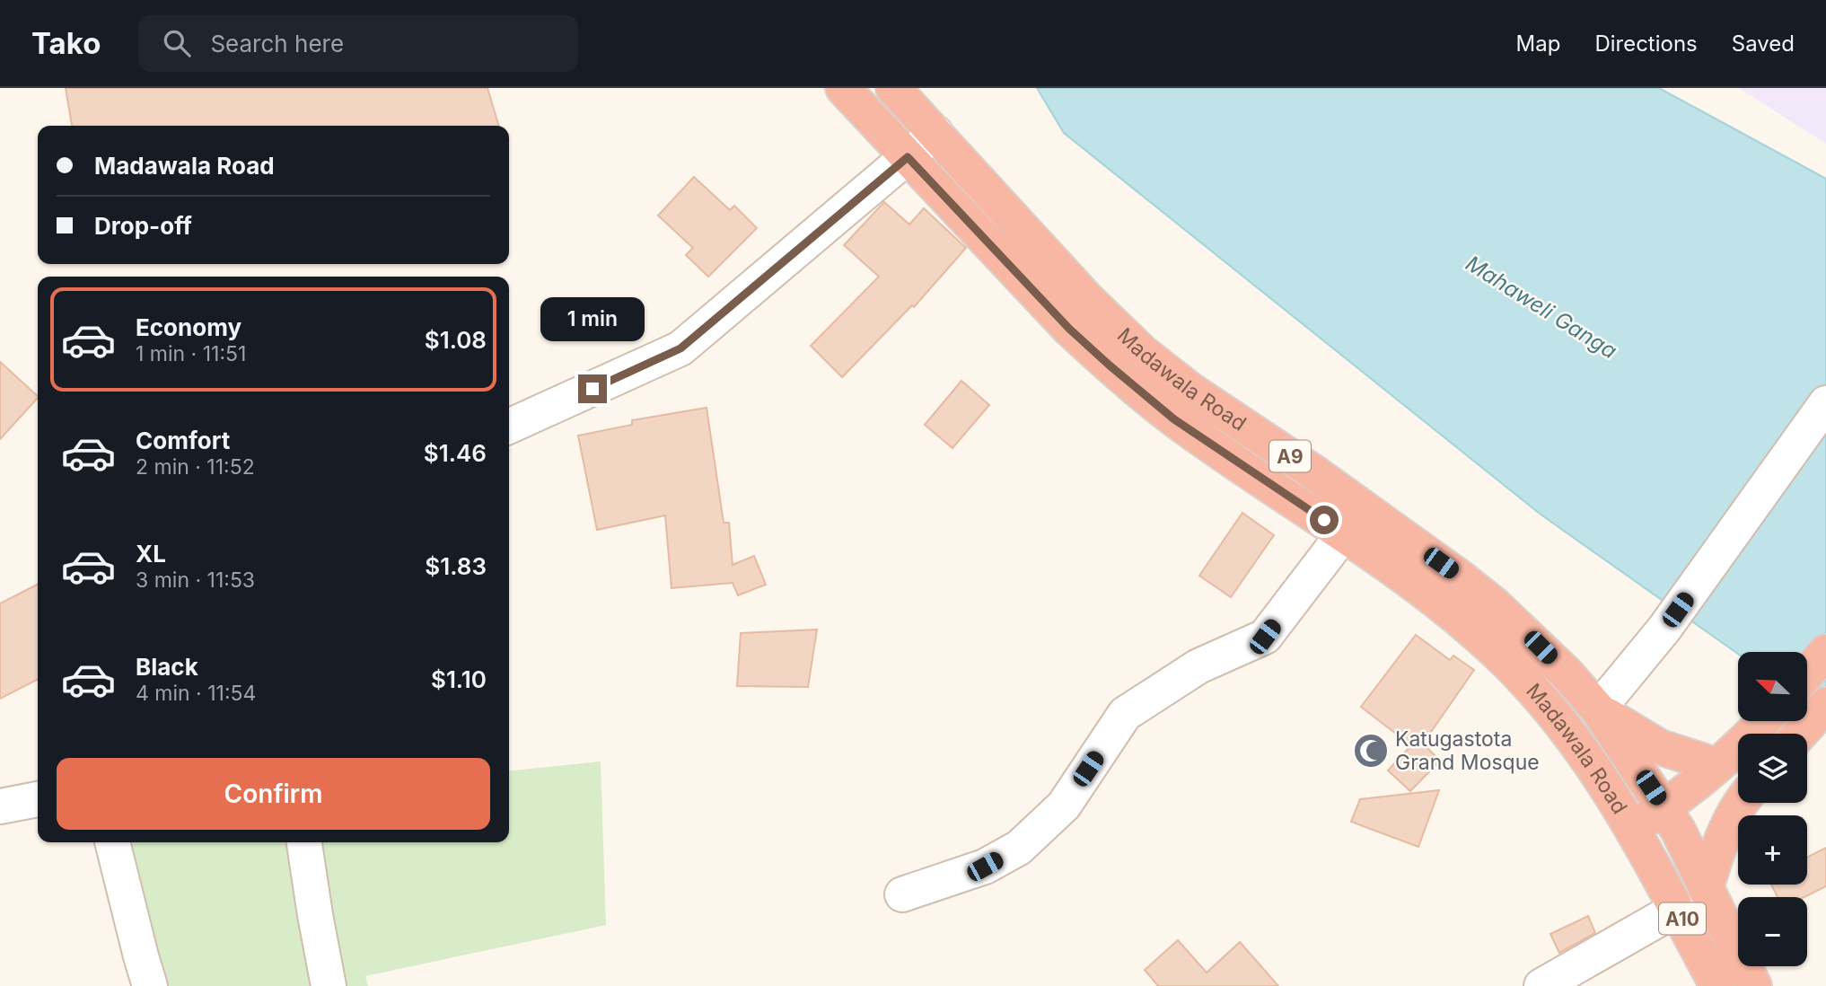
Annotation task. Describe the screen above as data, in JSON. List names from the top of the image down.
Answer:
{
  "streets": {
    "highway": ["Madawala Road", "A9", "A10"]
  },
  "crossings": [
    ["Madawala Road", "A10"]
  ],
  "water": ["Mahaweli Ganga"],
  "places": {
    "mosque": ["Katugastota Grand Mosque"]
  },
  "north": "top left",
  "page": {
    "header": "Tako",
    "search": "Search here",
    "nav": ["Map", "Directions", "Saved"],
    "banner": ["Madawala Road", "Drop-off"],
    "list": [
      {
        "name": "Economy",
        "note": "1 min · 11:51",
        "value": "$1.08"
      },
      {
        "name": "Comfort",
        "note": "2 min · 11:52",
        "value": "$1.46"
      },
      {
        "name": "XL",
        "note": "3 min · 11:53",
        "value": "$1.83"
      },
      {
        "name": "Black",
        "note": "4 min · 11:54",
        "value": "$1.10"
      }
    ],
    "bubble": "1 min",
    "map_buttons": ["+", "−"],
    "buttons": "Confirm"
  }
}
